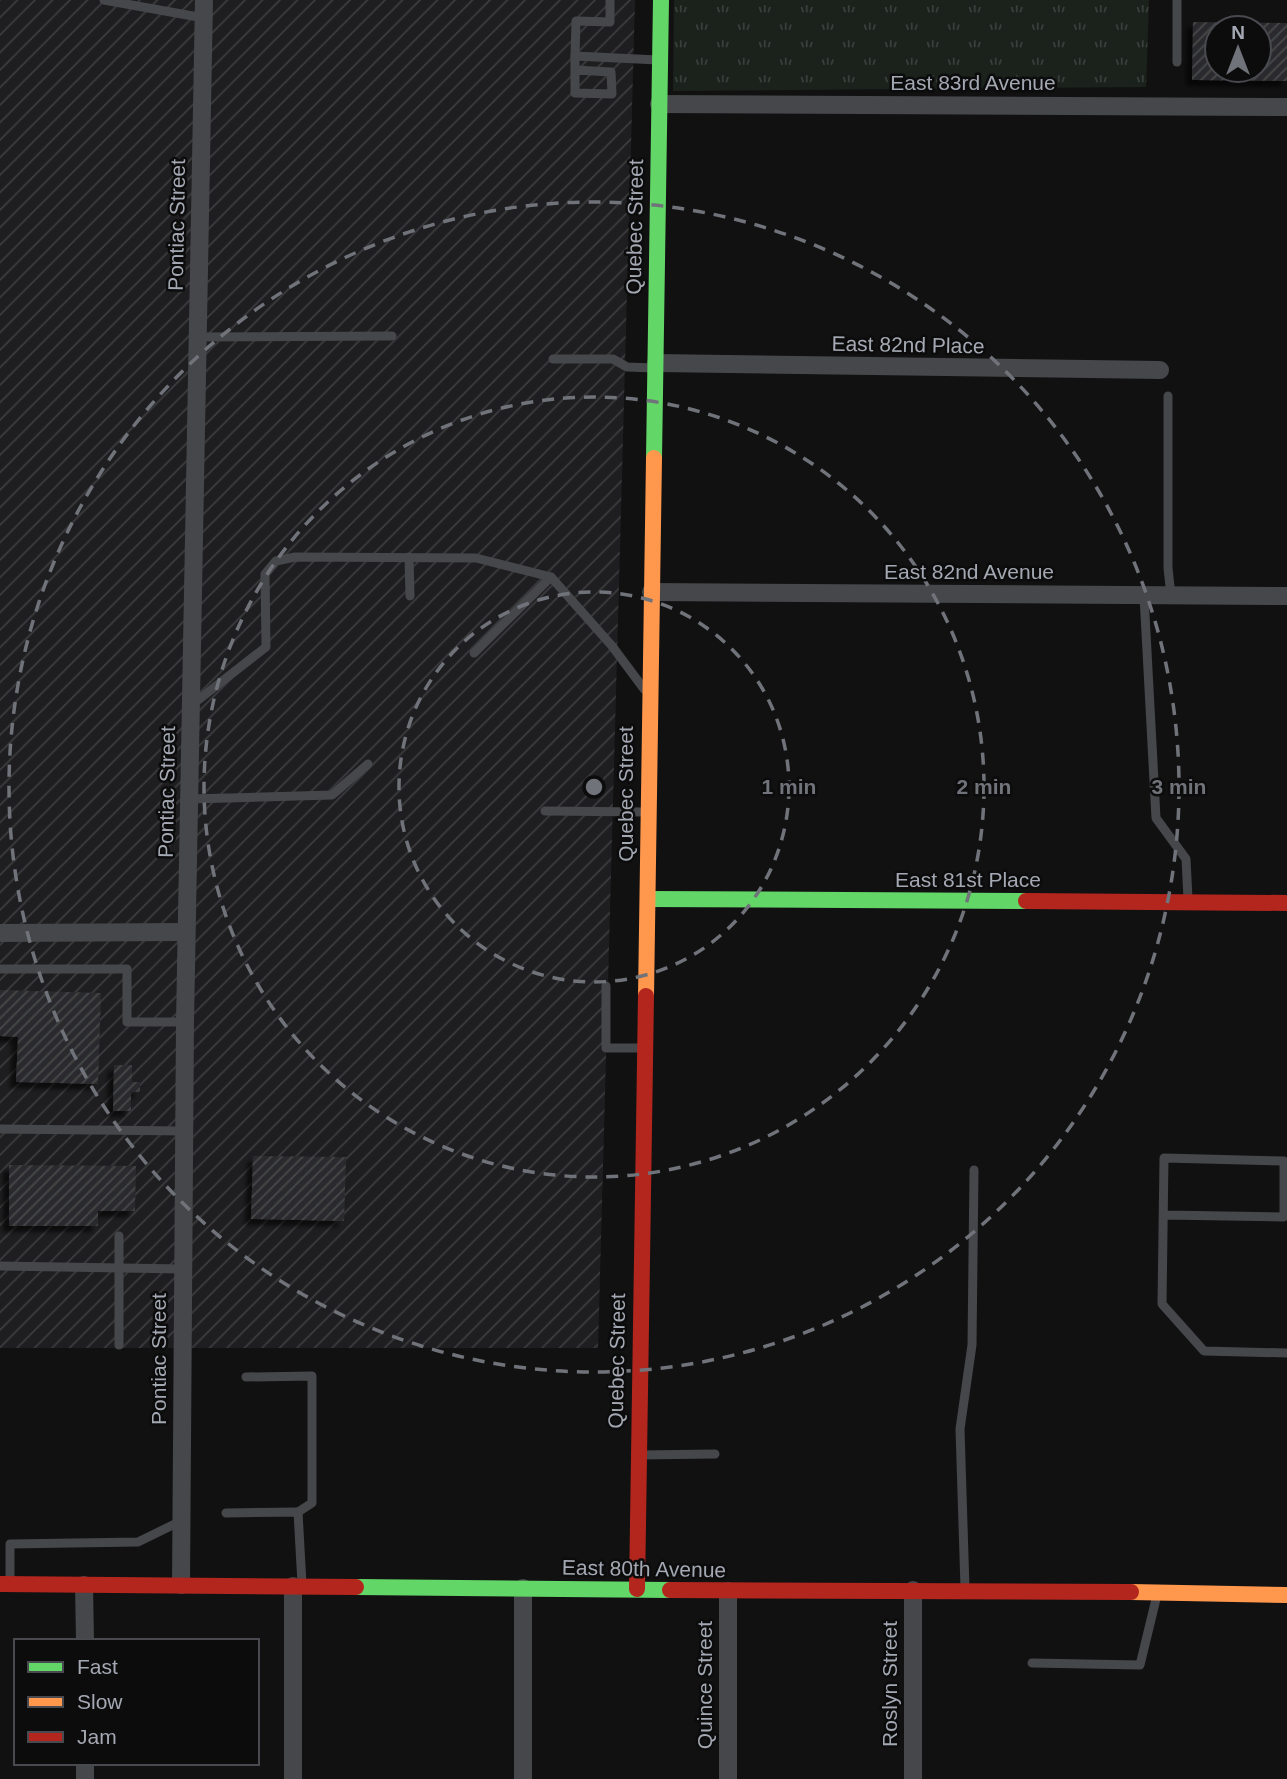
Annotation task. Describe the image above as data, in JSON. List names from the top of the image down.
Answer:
{
  "streets": {
    "street": [
      "East 83rd Avenue",
      "Pontiac Street",
      "Quebec Street",
      "East 82nd Place",
      "East 82nd Avenue",
      "East 81st Place",
      "East 80th Avenue",
      "Roslyn Street",
      "Quince Street"
    ]
  },
  "crossings": [
    ["East 83rd Avenue", "Quebec Street"],
    ["Pontiac Street", "East 80th Avenue"],
    ["Quebec Street", "East 82nd Place"],
    ["Quebec Street", "East 82nd Avenue"],
    ["Quebec Street", "East 81st Place"],
    ["Quebec Street", "East 80th Avenue"],
    ["East 80th Avenue", "Roslyn Street"],
    ["East 80th Avenue", "Quince Street"]
  ],
  "legend": ["Fast", "Slow", "Jam"],
  "north": "top",
  "rings": ["1 min", "2 min", "3 min"]
}
